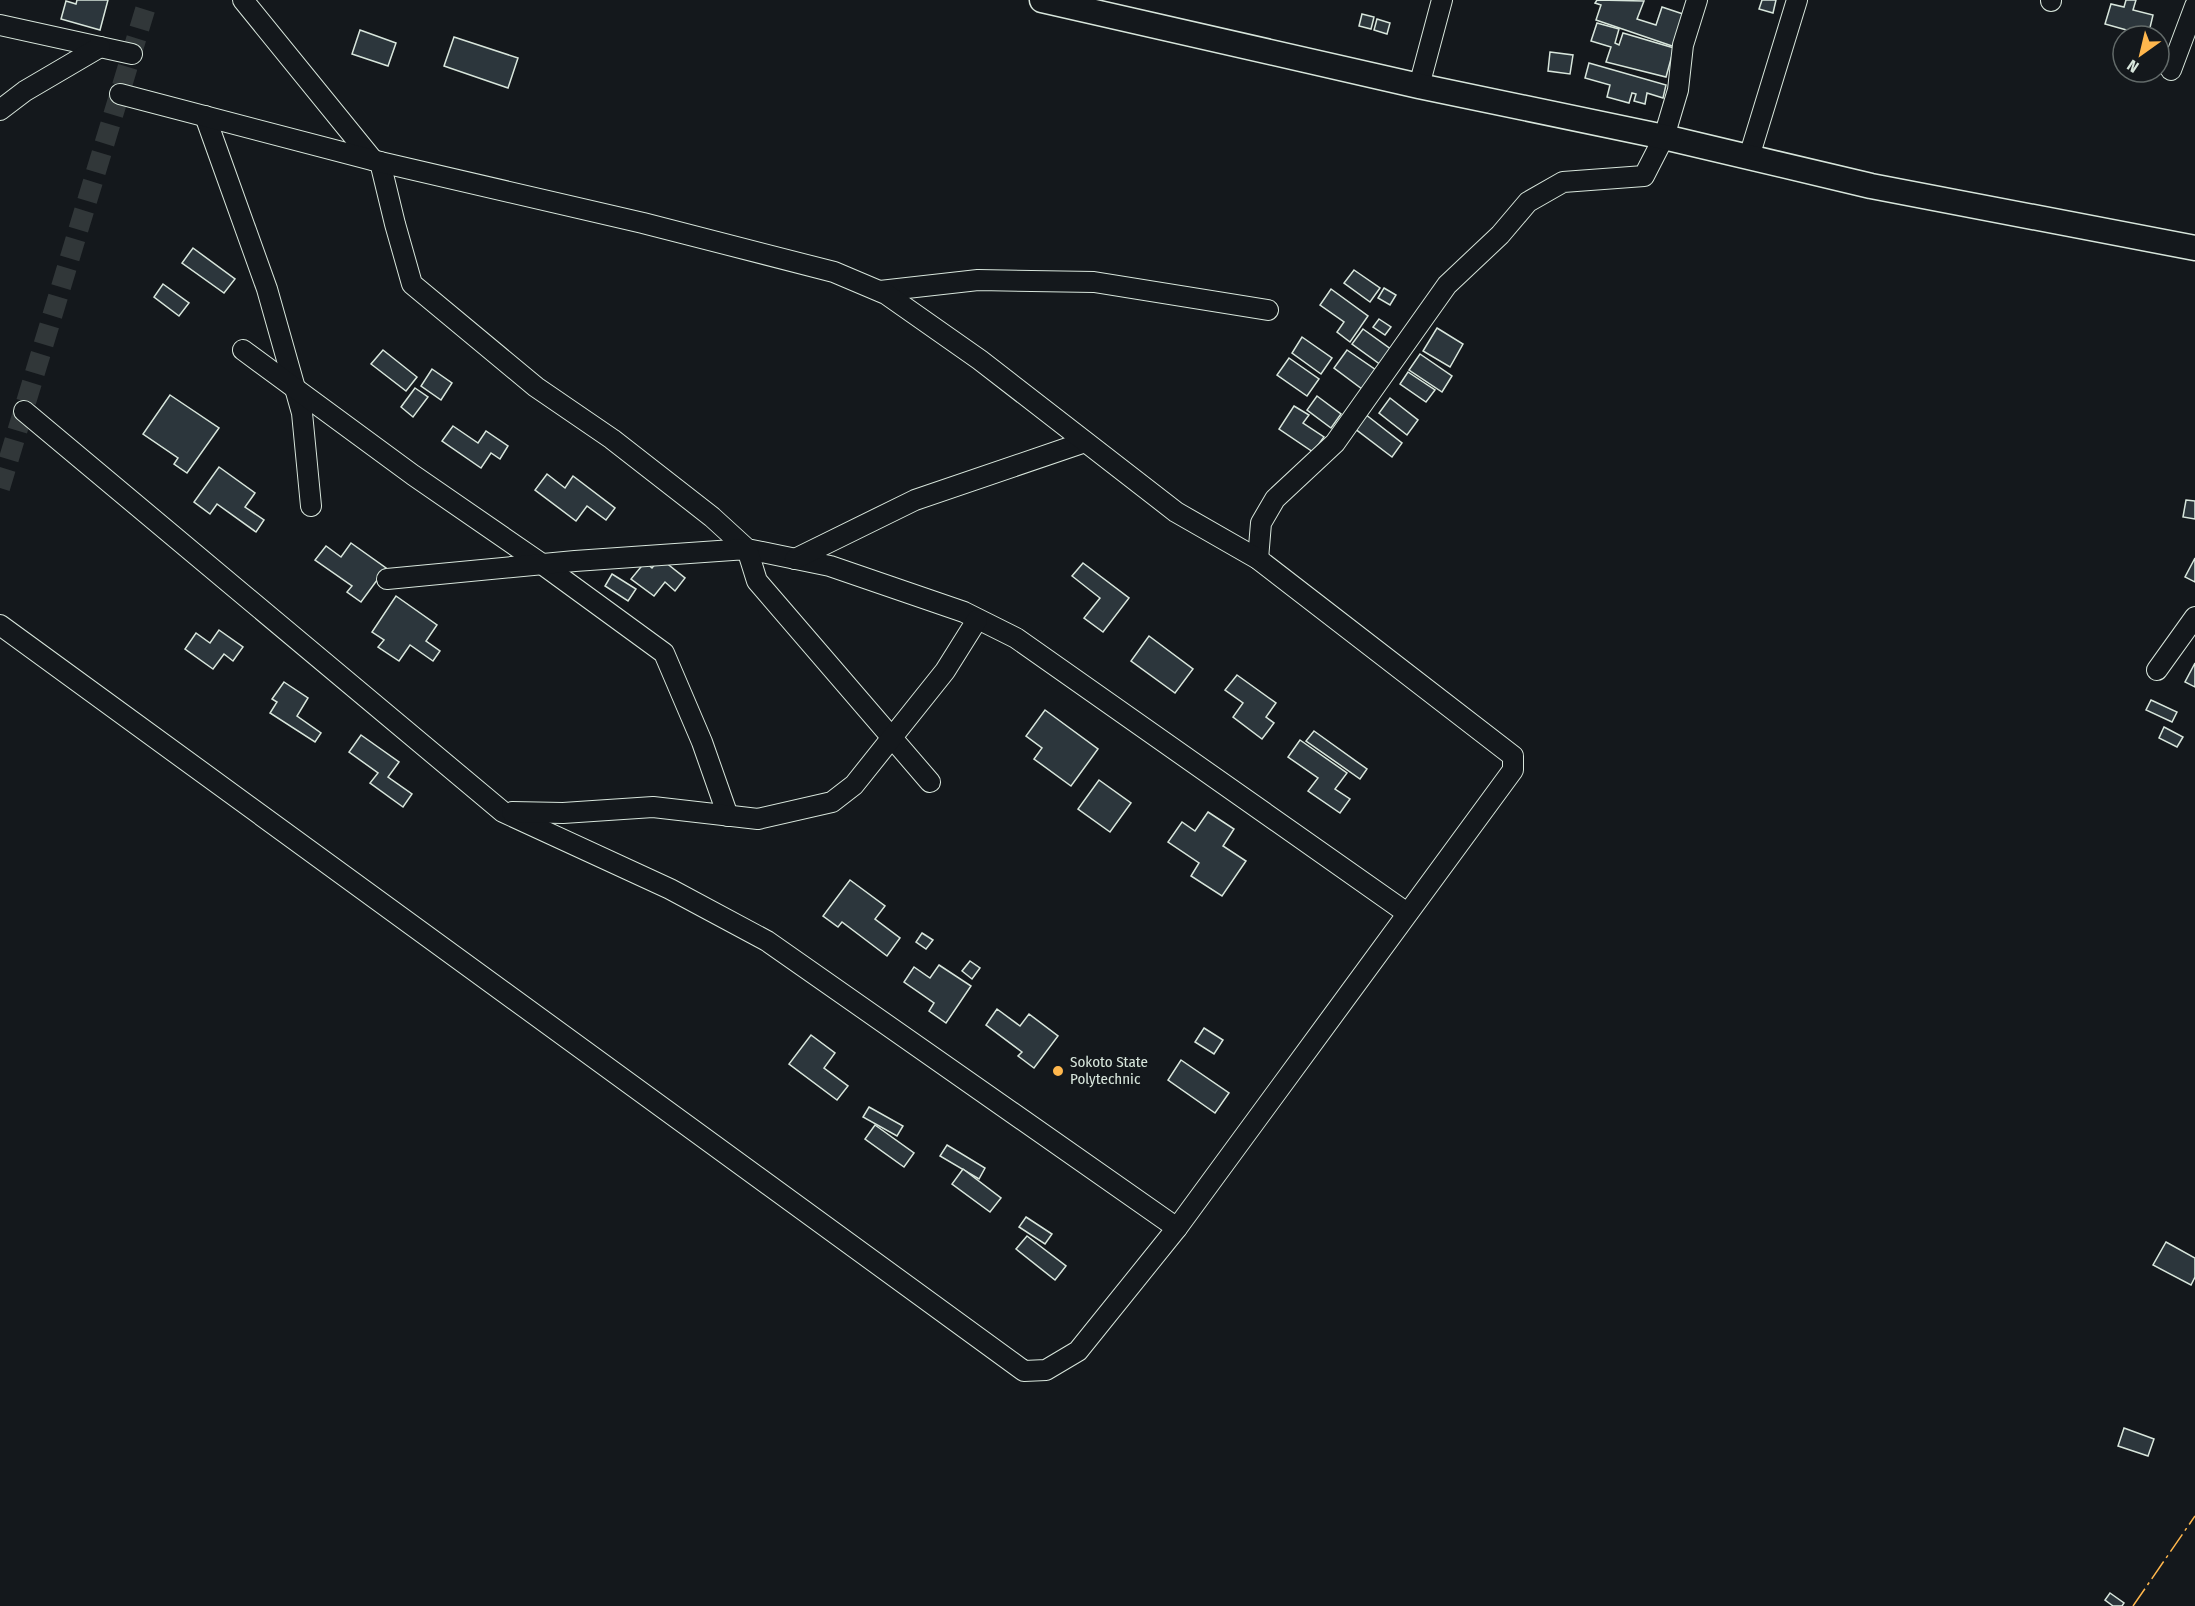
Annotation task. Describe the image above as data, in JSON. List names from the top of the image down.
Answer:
{
  "places": ["Sokoto State Polytechnic"],
  "north": "bottom left"
}
